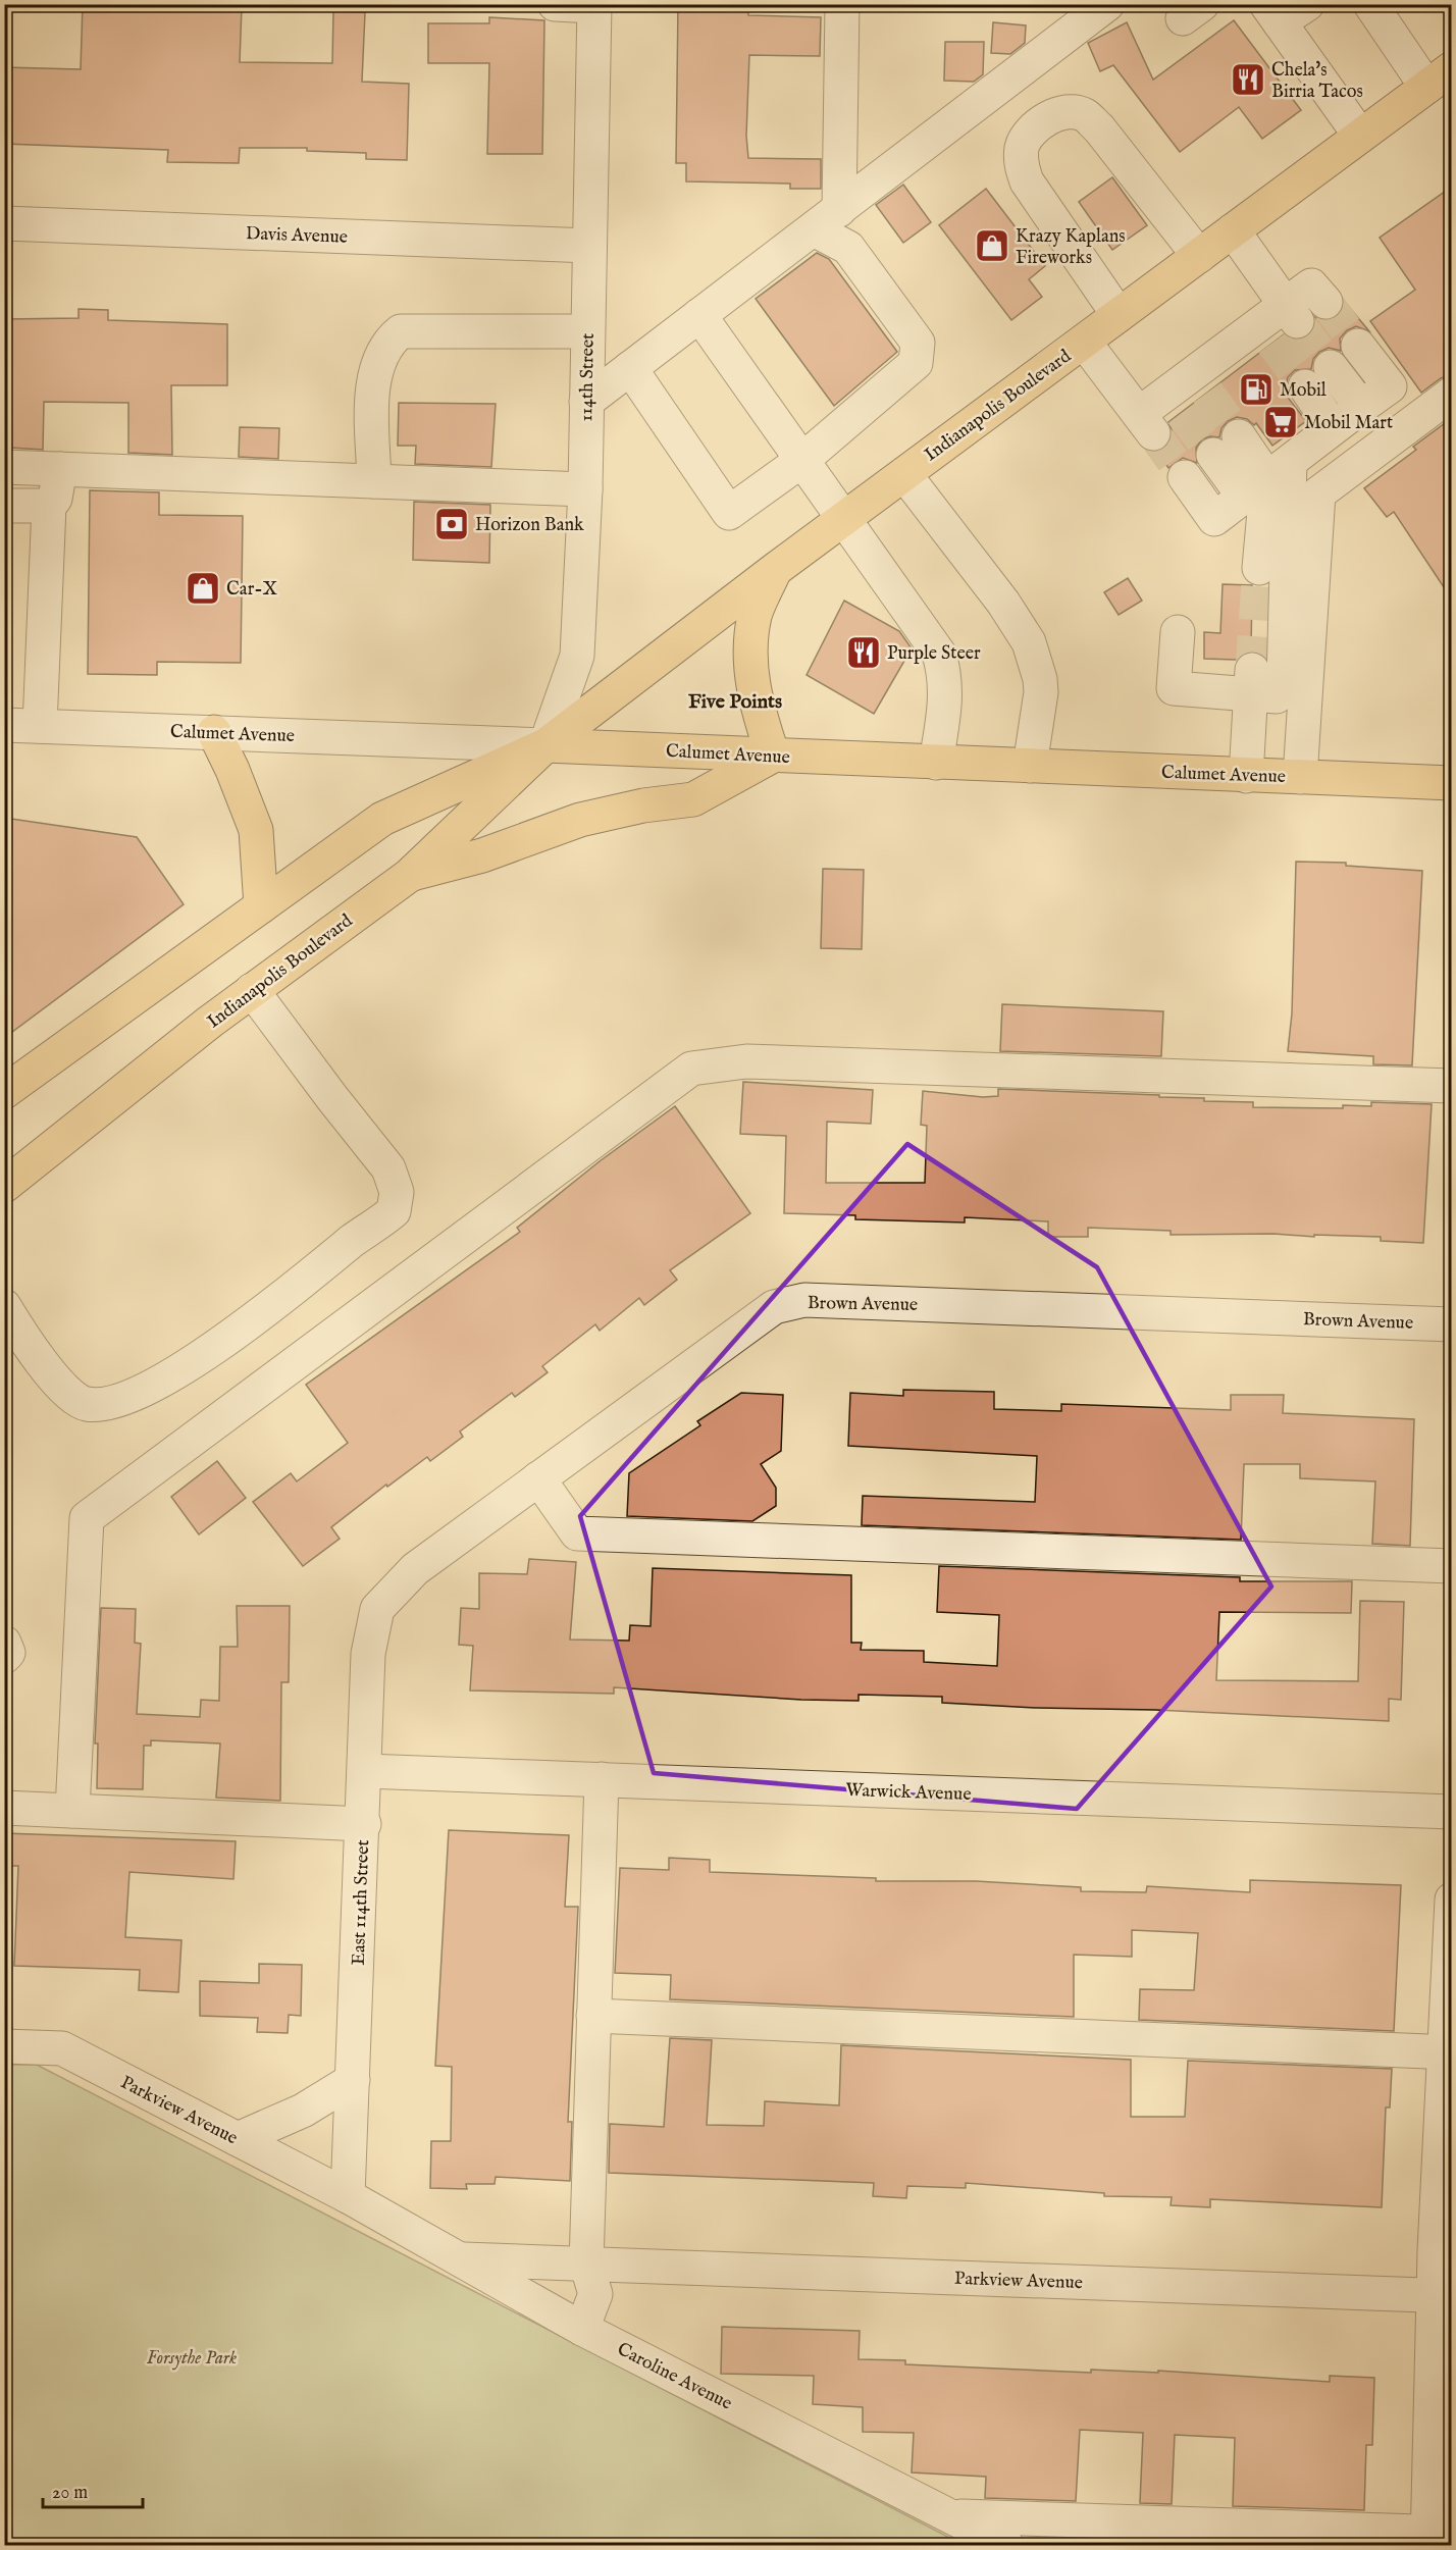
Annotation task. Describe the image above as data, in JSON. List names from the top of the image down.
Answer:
{
  "streets": {
    "main road": ["Indianapolis Boulevard", "Calumet Avenue"],
    "street": [
      "Davis Avenue",
      "114th Street",
      "Brown Avenue",
      "Warwick Avenue",
      "East 114th Street",
      "Parkview Avenue",
      "Caroline Avenue"
    ]
  },
  "crossings": [
    ["Davis Avenue", "114th Street"],
    ["114th Street", "Indianapolis Boulevard"],
    ["114th Street", "Calumet Avenue"],
    ["Indianapolis Boulevard", "Calumet Avenue"],
    ["Brown Avenue", "East 114th Street"],
    ["Warwick Avenue", "East 114th Street"],
    ["East 114th Street", "Parkview Avenue"],
    ["East 114th Street", "Caroline Avenue"],
    ["Parkview Avenue", "Caroline Avenue"]
  ],
  "districts": ["Five Points"],
  "parks": ["Forsythe Park"],
  "places": {
    "restaurant": ["Chela's Birria Tacos", "Purple Steer"],
    "shop": ["Krazy Kaplans Fireworks", "Car-X"],
    "fuel station": ["Mobil"],
    "supermarket": ["Mobil Mart"],
    "bank": ["Horizon Bank"]
  },
  "scale_bar": "20 m"
}
